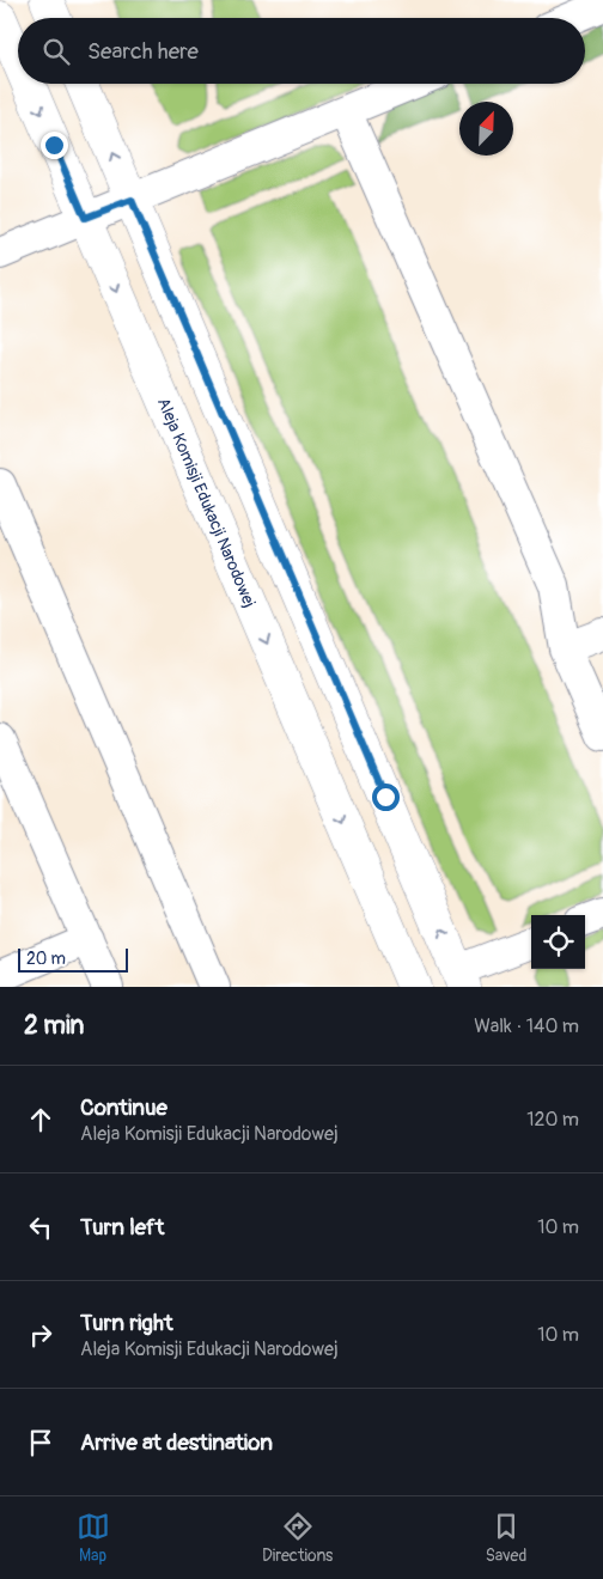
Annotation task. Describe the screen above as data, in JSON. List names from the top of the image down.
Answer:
{
  "streets": {
    "main road": ["Aleja Komisji Edukacji Narodowej"]
  },
  "scale_bar": "20 m",
  "north": "top right",
  "page": {
    "search": "Search here",
    "scale": "20 m",
    "heading": ["2 min", "Walk · 140 m"],
    "list": [
      ["Continue", "Aleja Komisji Edukacji Narodowej", "120 m"],
      ["Turn left", "10 m"],
      ["Turn right", "Aleja Komisji Edukacji Narodowej", "10 m"],
      "Arrive at destination"
    ],
    "nav": ["Map", "Directions", "Saved"]
  }
}
